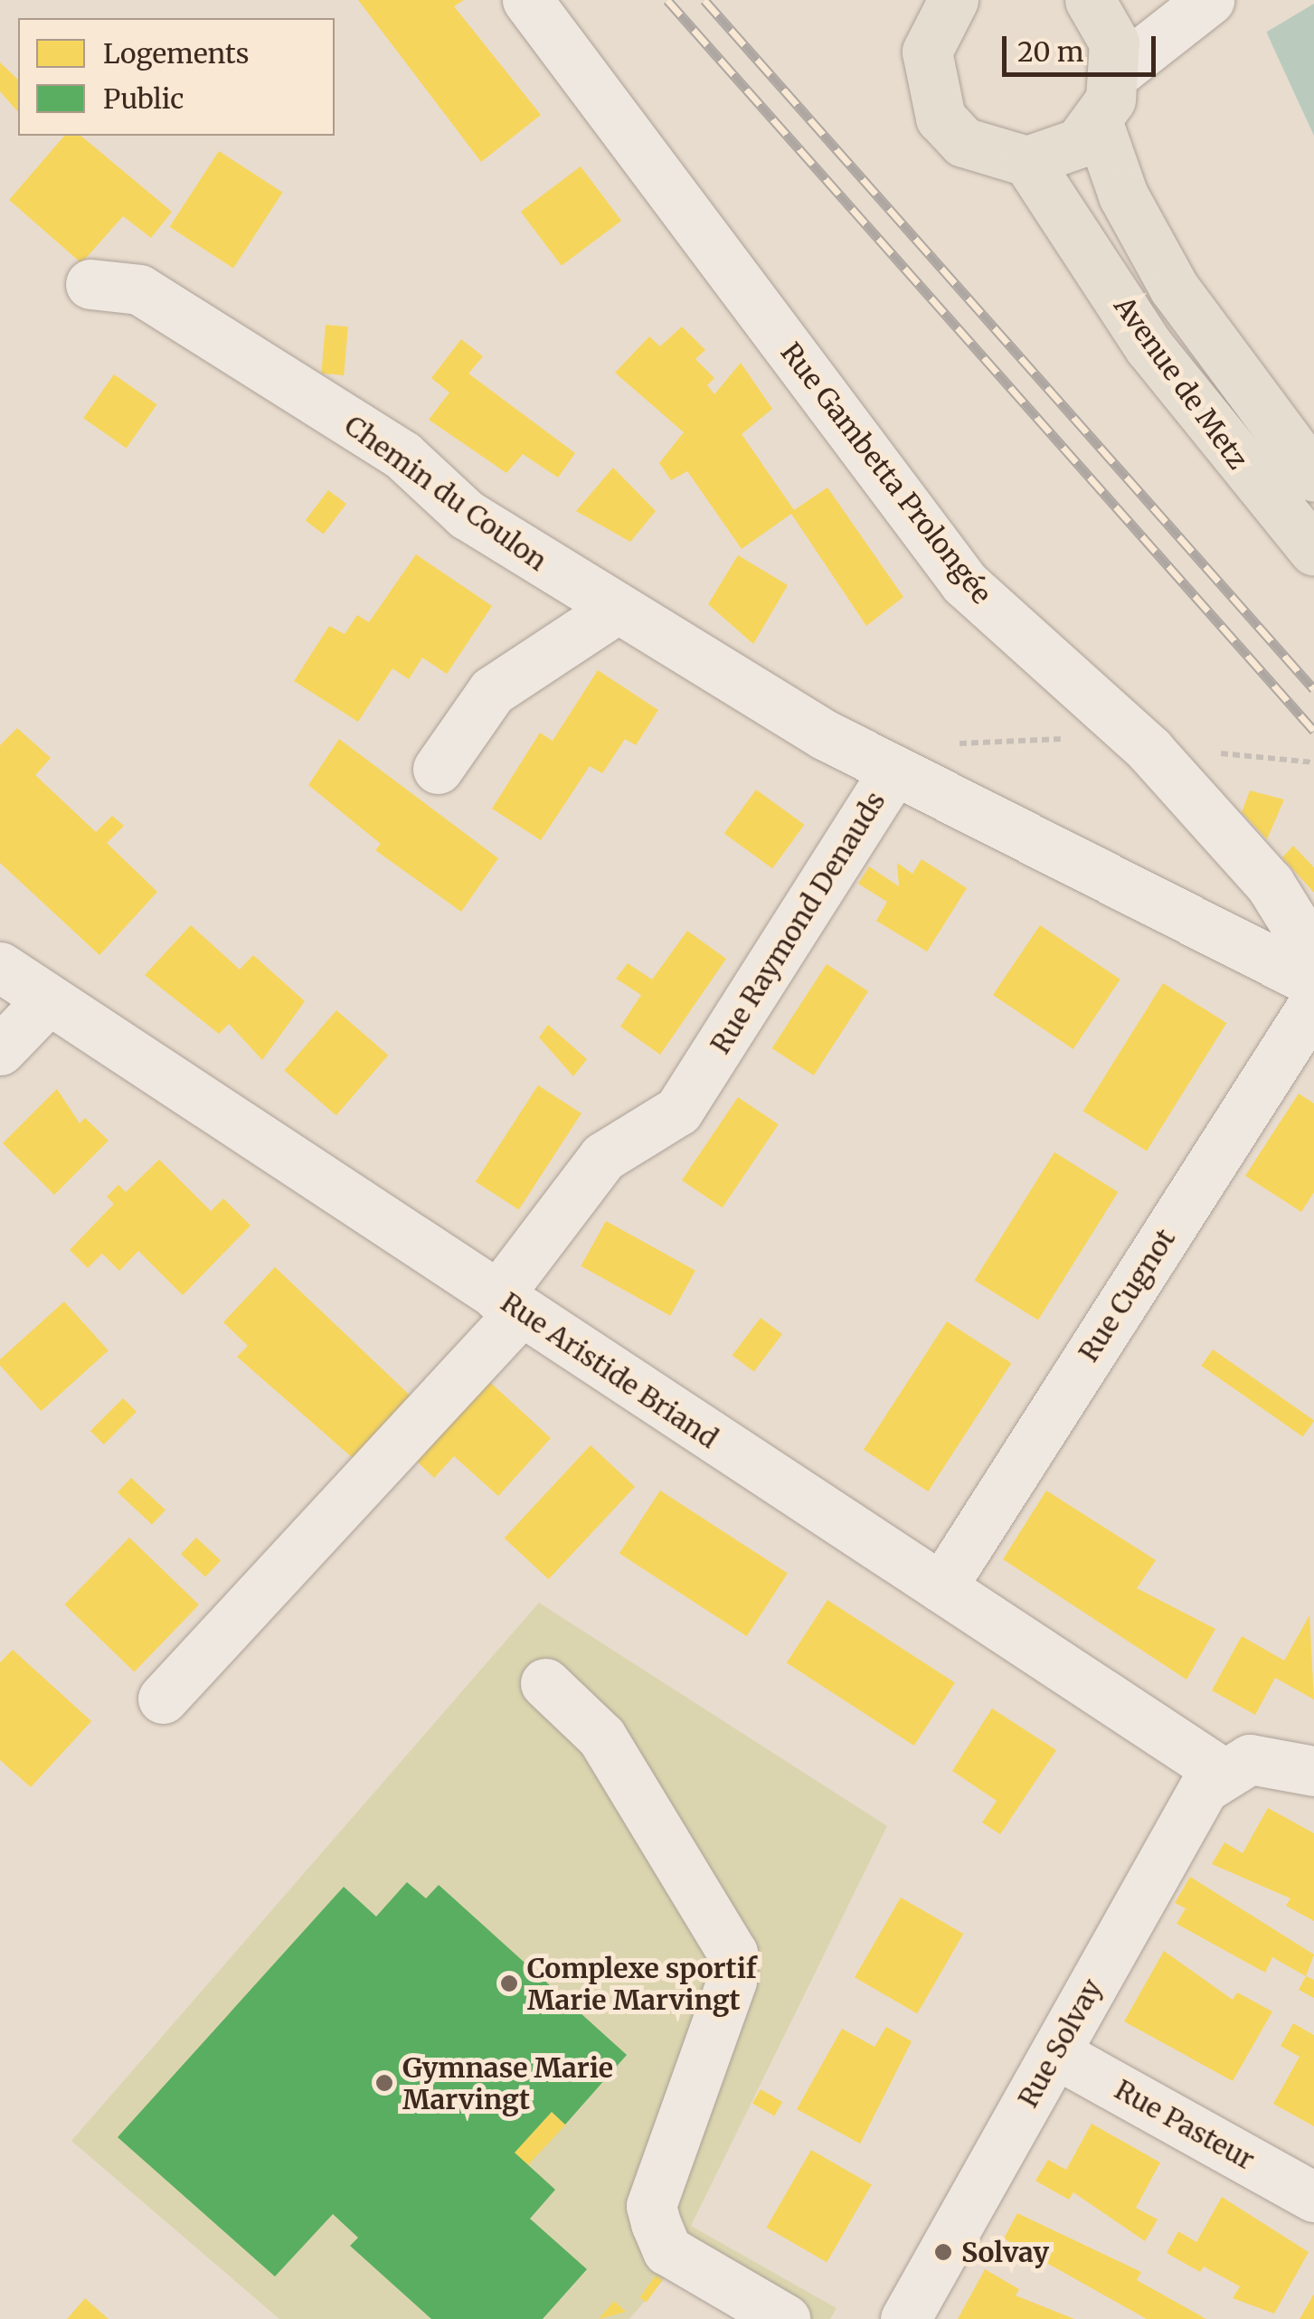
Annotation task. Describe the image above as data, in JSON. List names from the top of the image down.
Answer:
{
  "streets": {
    "main road": ["Avenue de Metz"],
    "street": [
      "Rue Gambetta Prolongée",
      "Chemin du Coulon",
      "Rue Raymond Denauds",
      "Rue Cugnot",
      "Rue Aristide Briand",
      "Rue Solvay",
      "Rue Pasteur"
    ]
  },
  "crossings": [
    ["Chemin du Coulon", "Rue Raymond Denauds"],
    ["Rue Raymond Denauds", "Rue Aristide Briand"],
    ["Rue Cugnot", "Rue Aristide Briand"],
    ["Rue Aristide Briand", "Rue Solvay"],
    ["Rue Solvay", "Rue Pasteur"]
  ],
  "places": ["Complexe sportif Marie Marvingt", "Gymnase Marie Marvingt", "Solvay"],
  "legend": ["Logements", "Public"],
  "scale_bar": "20 m"
}
